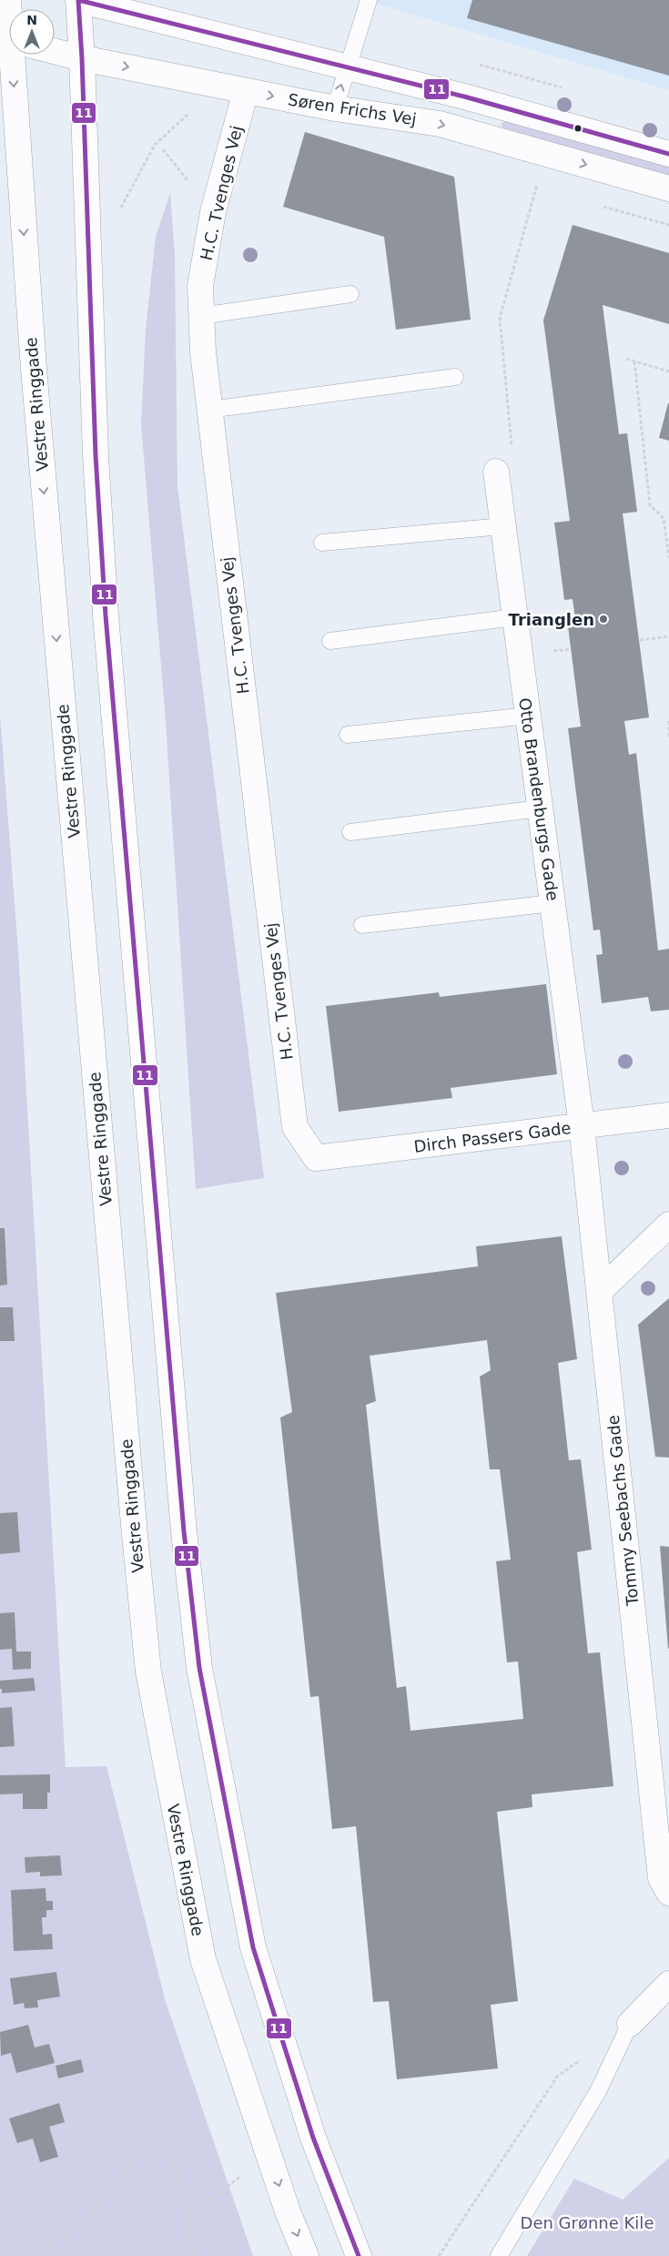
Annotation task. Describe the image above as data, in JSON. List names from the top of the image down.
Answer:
{
  "streets": {
    "main road": [
      "Søren Frichs Vej",
      "H.C. Tvenges Vej",
      "Vestre Ringgade",
      "Otto Brandenburgs Gade",
      "Dirch Passers Gade",
      "Tommy Seebachs Gade"
    ]
  },
  "crossings": [
    ["Søren Frichs Vej", "H.C. Tvenges Vej"],
    ["H.C. Tvenges Vej", "Dirch Passers Gade"],
    ["Otto Brandenburgs Gade", "Dirch Passers Gade"],
    ["Otto Brandenburgs Gade", "Tommy Seebachs Gade"],
    ["Dirch Passers Gade", "Tommy Seebachs Gade"]
  ],
  "parks": ["Den Grønne Kile"],
  "places": ["Trianglen"],
  "lines": ["transit line 11"],
  "north": "top"
}
